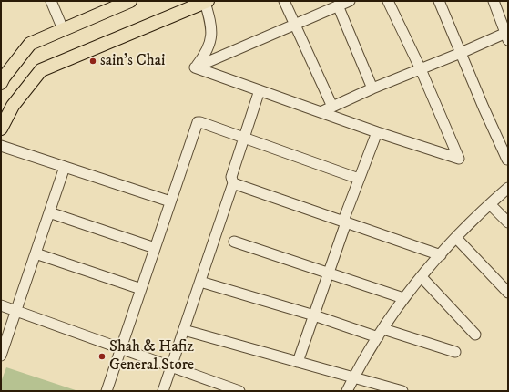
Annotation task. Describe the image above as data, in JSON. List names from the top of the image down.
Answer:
{
  "places": ["sain's Chai", "Shah & Hafiz General Store"]
}
